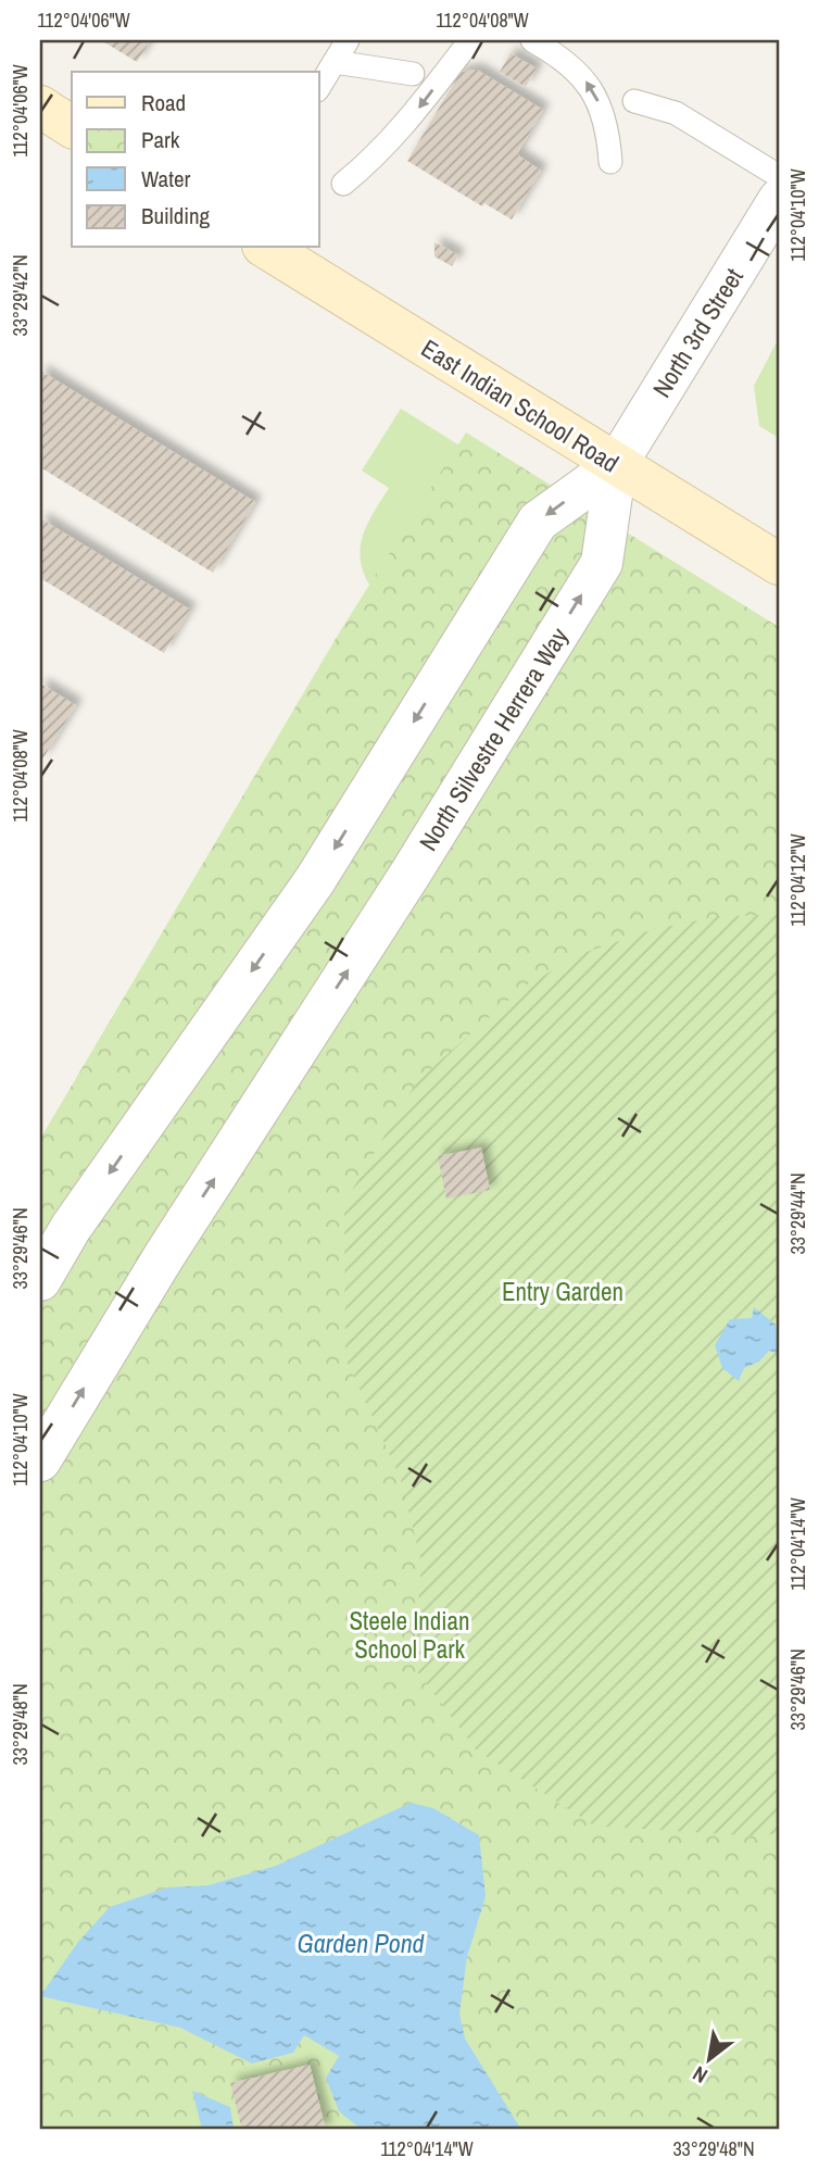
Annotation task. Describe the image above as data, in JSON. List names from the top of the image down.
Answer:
{
  "streets": {
    "main road": ["East Indian School Road"],
    "street": ["North 3rd Street", "North Silvestre Herrera Way"]
  },
  "crossings": [
    ["North 3rd Street", "East Indian School Road"],
    ["North 3rd Street", "North Silvestre Herrera Way"],
    ["East Indian School Road", "North Silvestre Herrera Way"]
  ],
  "water": ["Garden Pond"],
  "parks": ["Entry Garden", "Steele Indian School Park"],
  "legend": [
    "Road",
    "Park",
    "Water",
    "Building"
  ],
  "north": "bottom left",
  "coordinates": [
    "112°04'06\"W",
    "112°04'08\"W",
    "112°04'10\"W",
    "33°29'42\"N",
    "112°04'12\"W",
    "33°29'44\"N",
    "33°29'46\"N",
    "112°04'14\"W",
    "33°29'48\"N"
  ]
}
